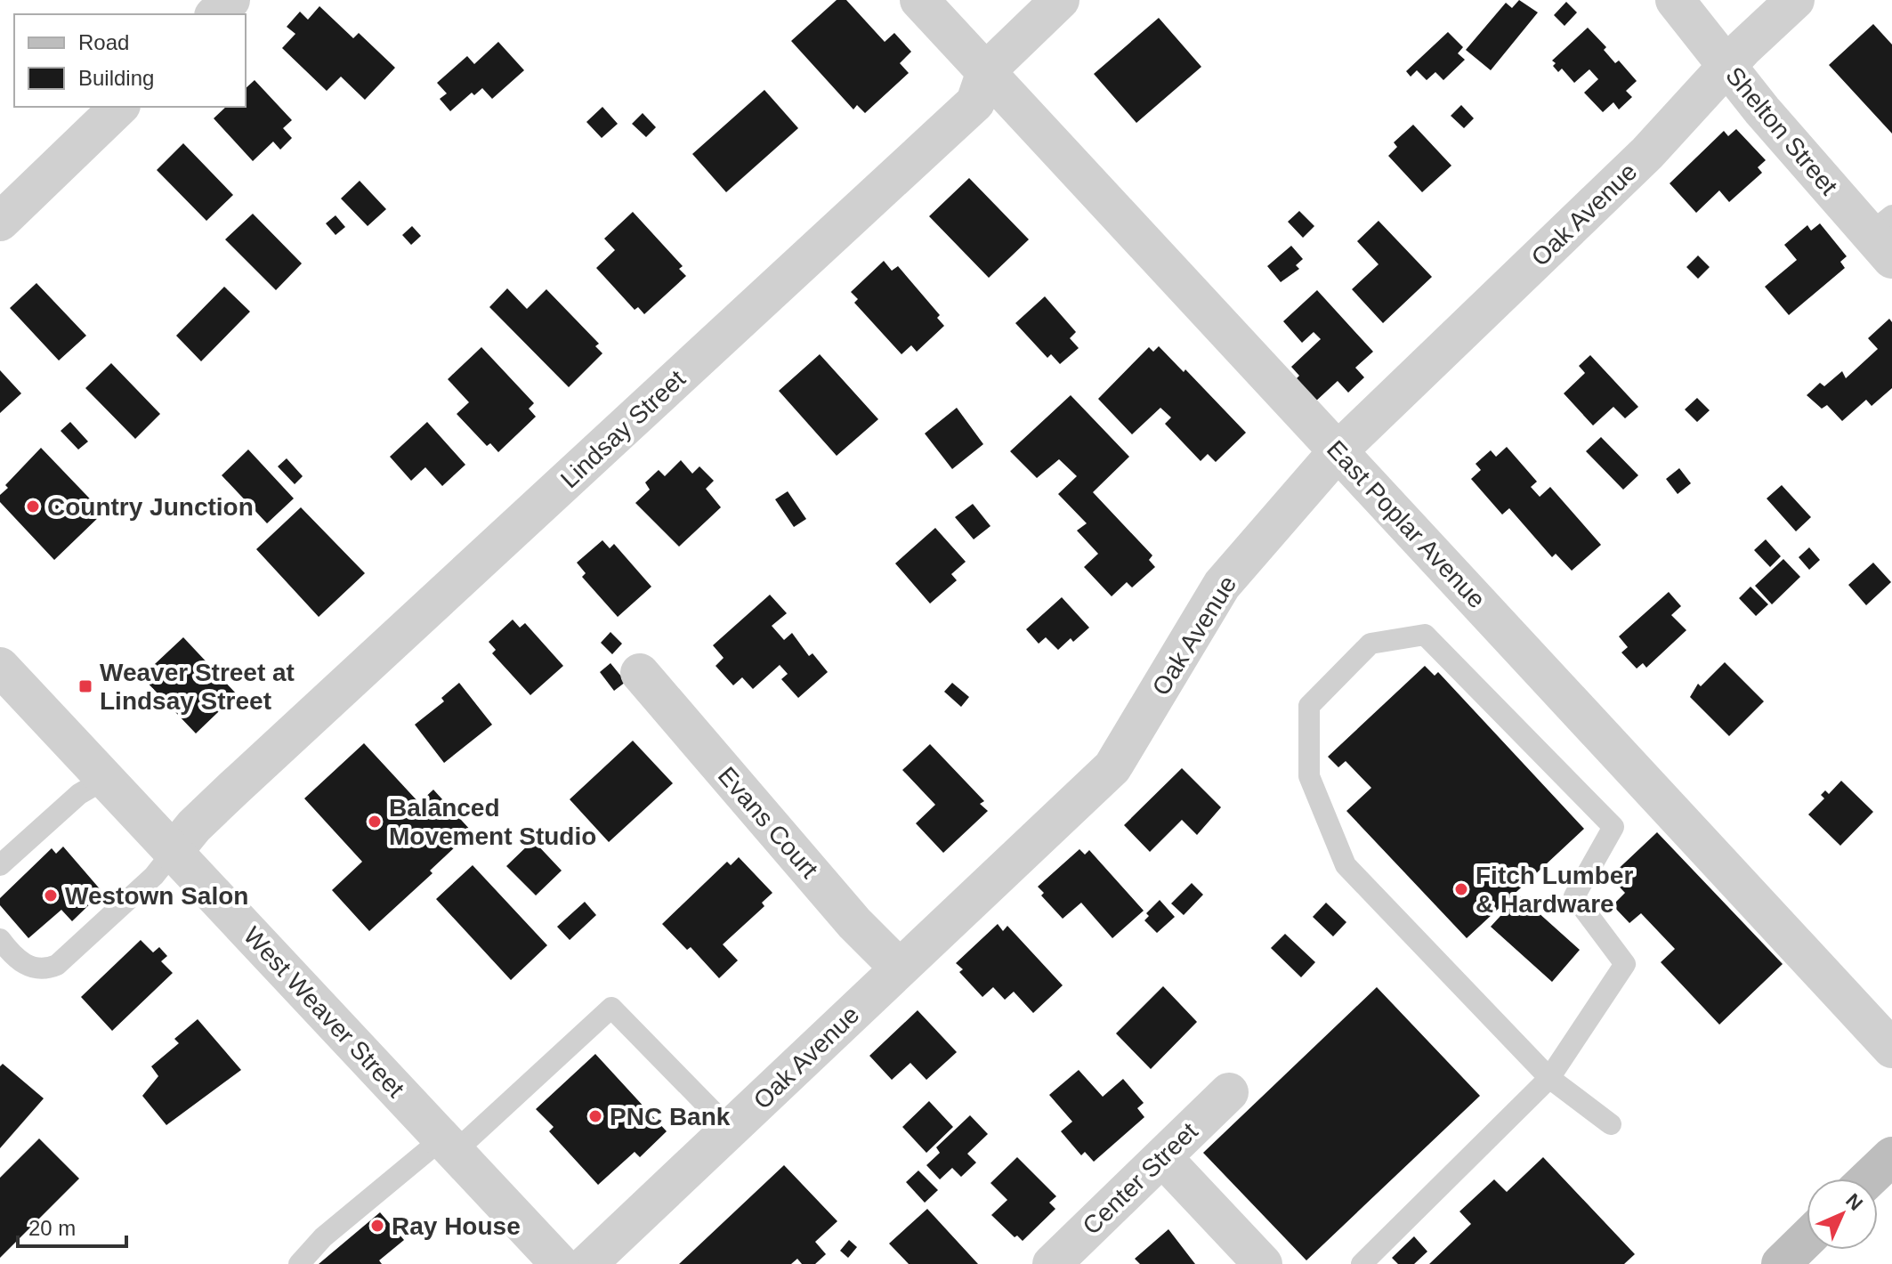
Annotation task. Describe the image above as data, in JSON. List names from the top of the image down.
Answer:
{
  "streets": {
    "street": [
      "Shelton Street",
      "Oak Avenue",
      "Lindsay Street",
      "East Poplar Avenue",
      "Evans Court",
      "West Weaver Street",
      "Center Street"
    ]
  },
  "crossings": [
    ["Shelton Street", "Oak Avenue"],
    ["Oak Avenue", "East Poplar Avenue"],
    ["Oak Avenue", "Evans Court"],
    ["Lindsay Street", "East Poplar Avenue"],
    ["Lindsay Street", "West Weaver Street"]
  ],
  "places": {
    "other": [
      "Country Junction",
      "Balanced Movement Studio",
      "Fitch Lumber & Hardware",
      "Westown Salon",
      "PNC Bank",
      "Ray House"
    ],
    "transit": ["Weaver Street at Lindsay Street"]
  },
  "legend": ["Road", "Building"],
  "scale_bar": "20 m",
  "north": "top right"
}
